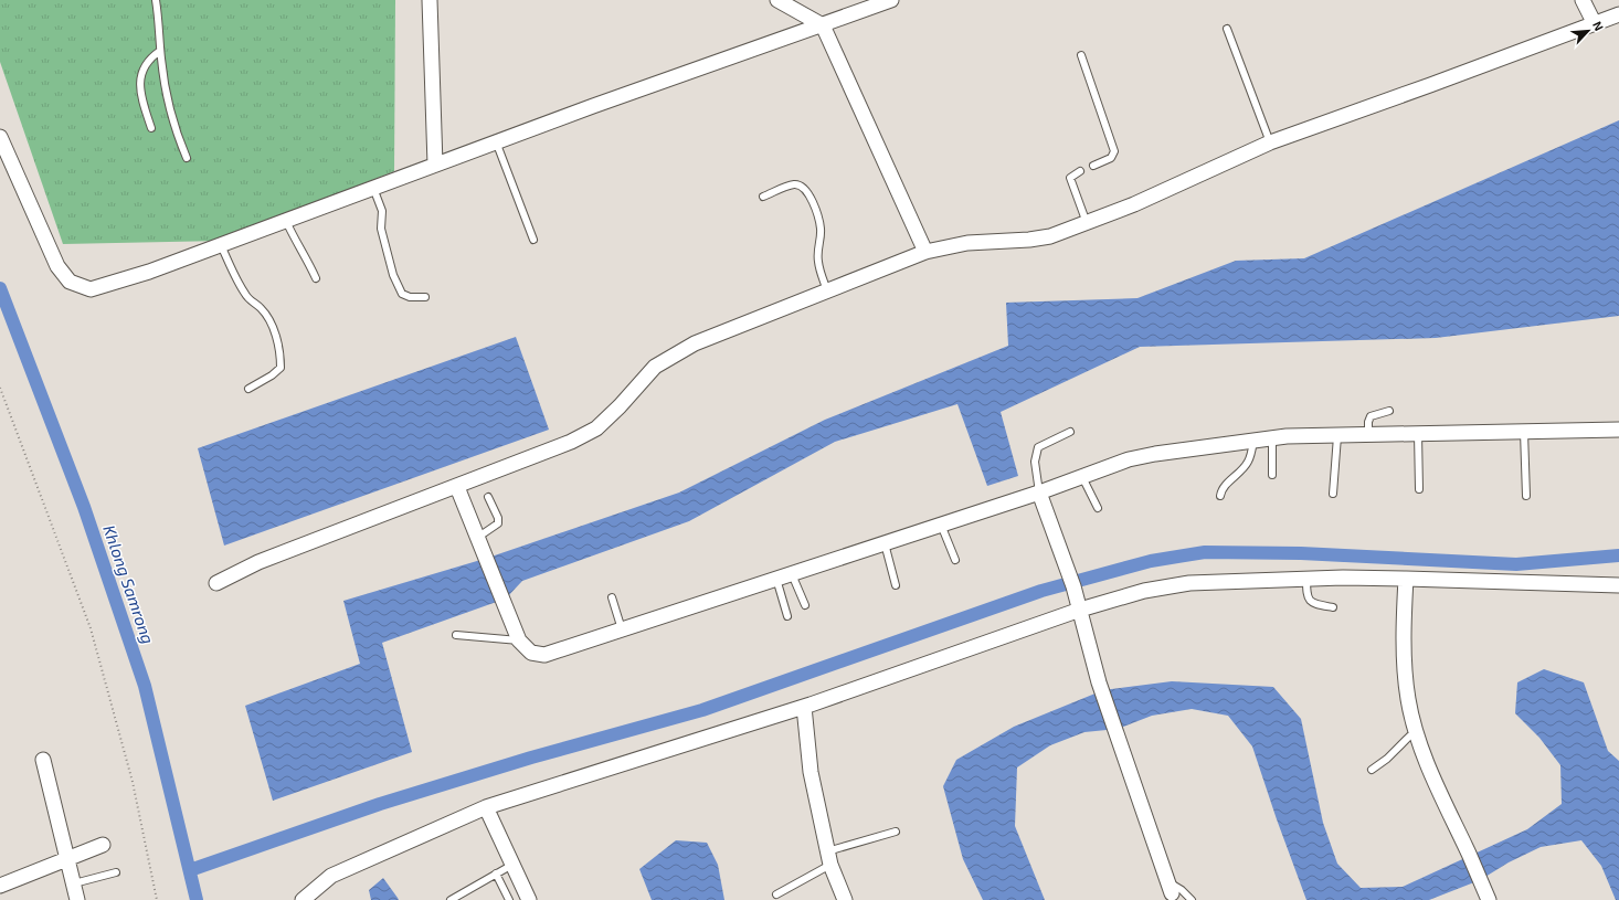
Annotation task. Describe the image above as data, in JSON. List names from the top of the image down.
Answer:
{
  "water": ["Khlong Samrong"],
  "north": "top right"
}
